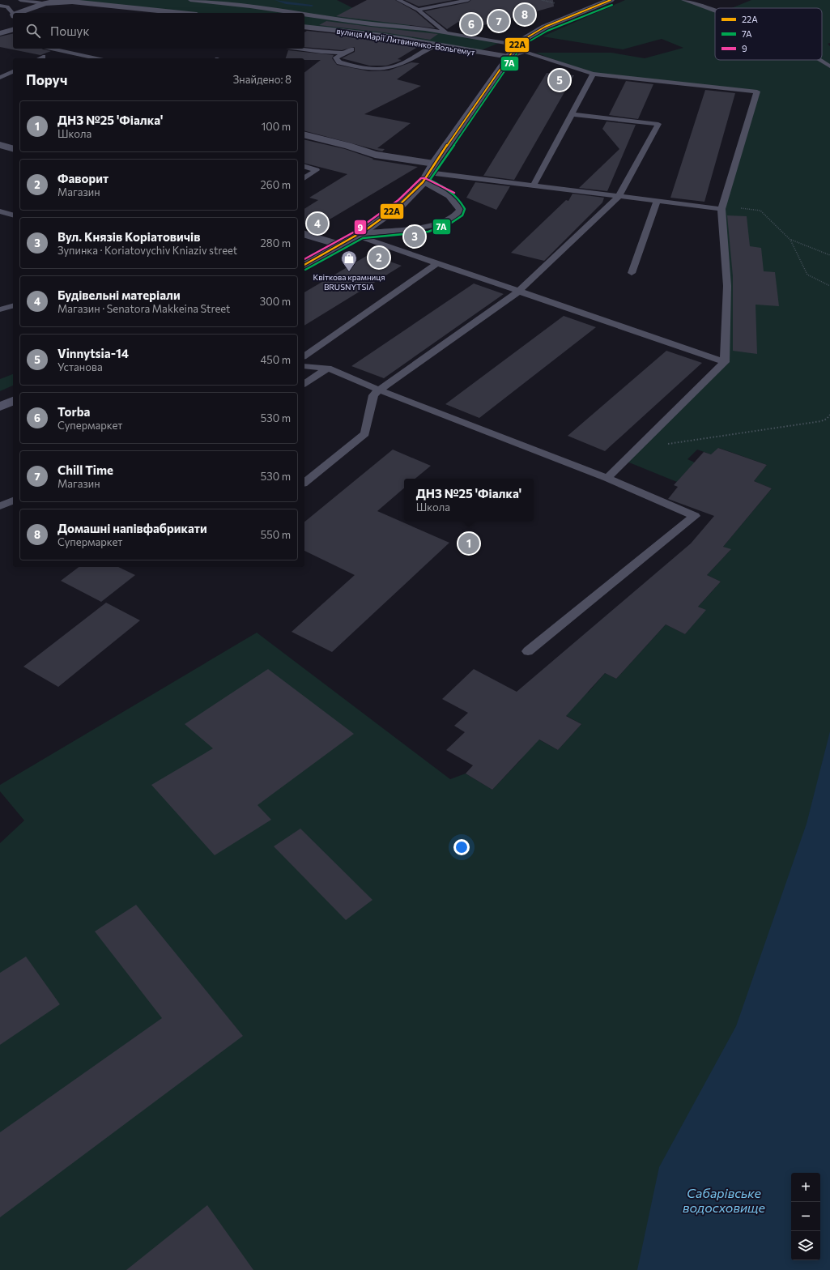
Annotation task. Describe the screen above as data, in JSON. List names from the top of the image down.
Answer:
{
  "streets": {
    "street": ["вулиця Марії Литвиненко-Вольгемут"]
  },
  "water": ["Сабарівське водосховище"],
  "places": {
    "shop": ["Квіткова крамниця BRUSNYTSIA"]
  },
  "lines": ["transit line 22А", "transit line 7А", "transit line 9"],
  "legend": ["22А", "7А", "9"],
  "page": {
    "pins": [
      "8",
      "7",
      "6",
      "5",
      "4",
      "3",
      "2",
      "1"
    ],
    "search": "Пошук",
    "heading": ["Поруч", "Знайдено: 8"],
    "list": [
      {
        "mark": "1",
        "name": "ДНЗ №25 'Фіалка'",
        "note": "Школа",
        "value": "100 m"
      },
      {
        "mark": "2",
        "name": "Фаворит",
        "note": "Магазин",
        "value": "260 m"
      },
      {
        "mark": "3",
        "name": "Вул. Князів Коріатовичів",
        "note": "Зупинка · Koriatovychiv Kniaziv street",
        "value": "280 m"
      },
      {
        "mark": "4",
        "name": "Будівельні матеріали",
        "note": "Магазин · Senatora Makkeina Street",
        "value": "300 m"
      },
      {
        "mark": "5",
        "name": "Vinnytsia-14",
        "note": "Установа",
        "value": "450 m"
      },
      {
        "mark": "6",
        "name": "Torba",
        "note": "Супермаркет",
        "value": "530 m"
      },
      {
        "mark": "7",
        "name": "Chill Time",
        "note": "Магазин",
        "value": "530 m"
      },
      {
        "mark": "8",
        "name": "Домашні напівфабрикати",
        "note": "Супермаркет",
        "value": "550 m"
      }
    ],
    "popup": ["ДНЗ №25 'Фіалка'", "Школа"],
    "map_buttons": ["+", "−"]
  }
}
